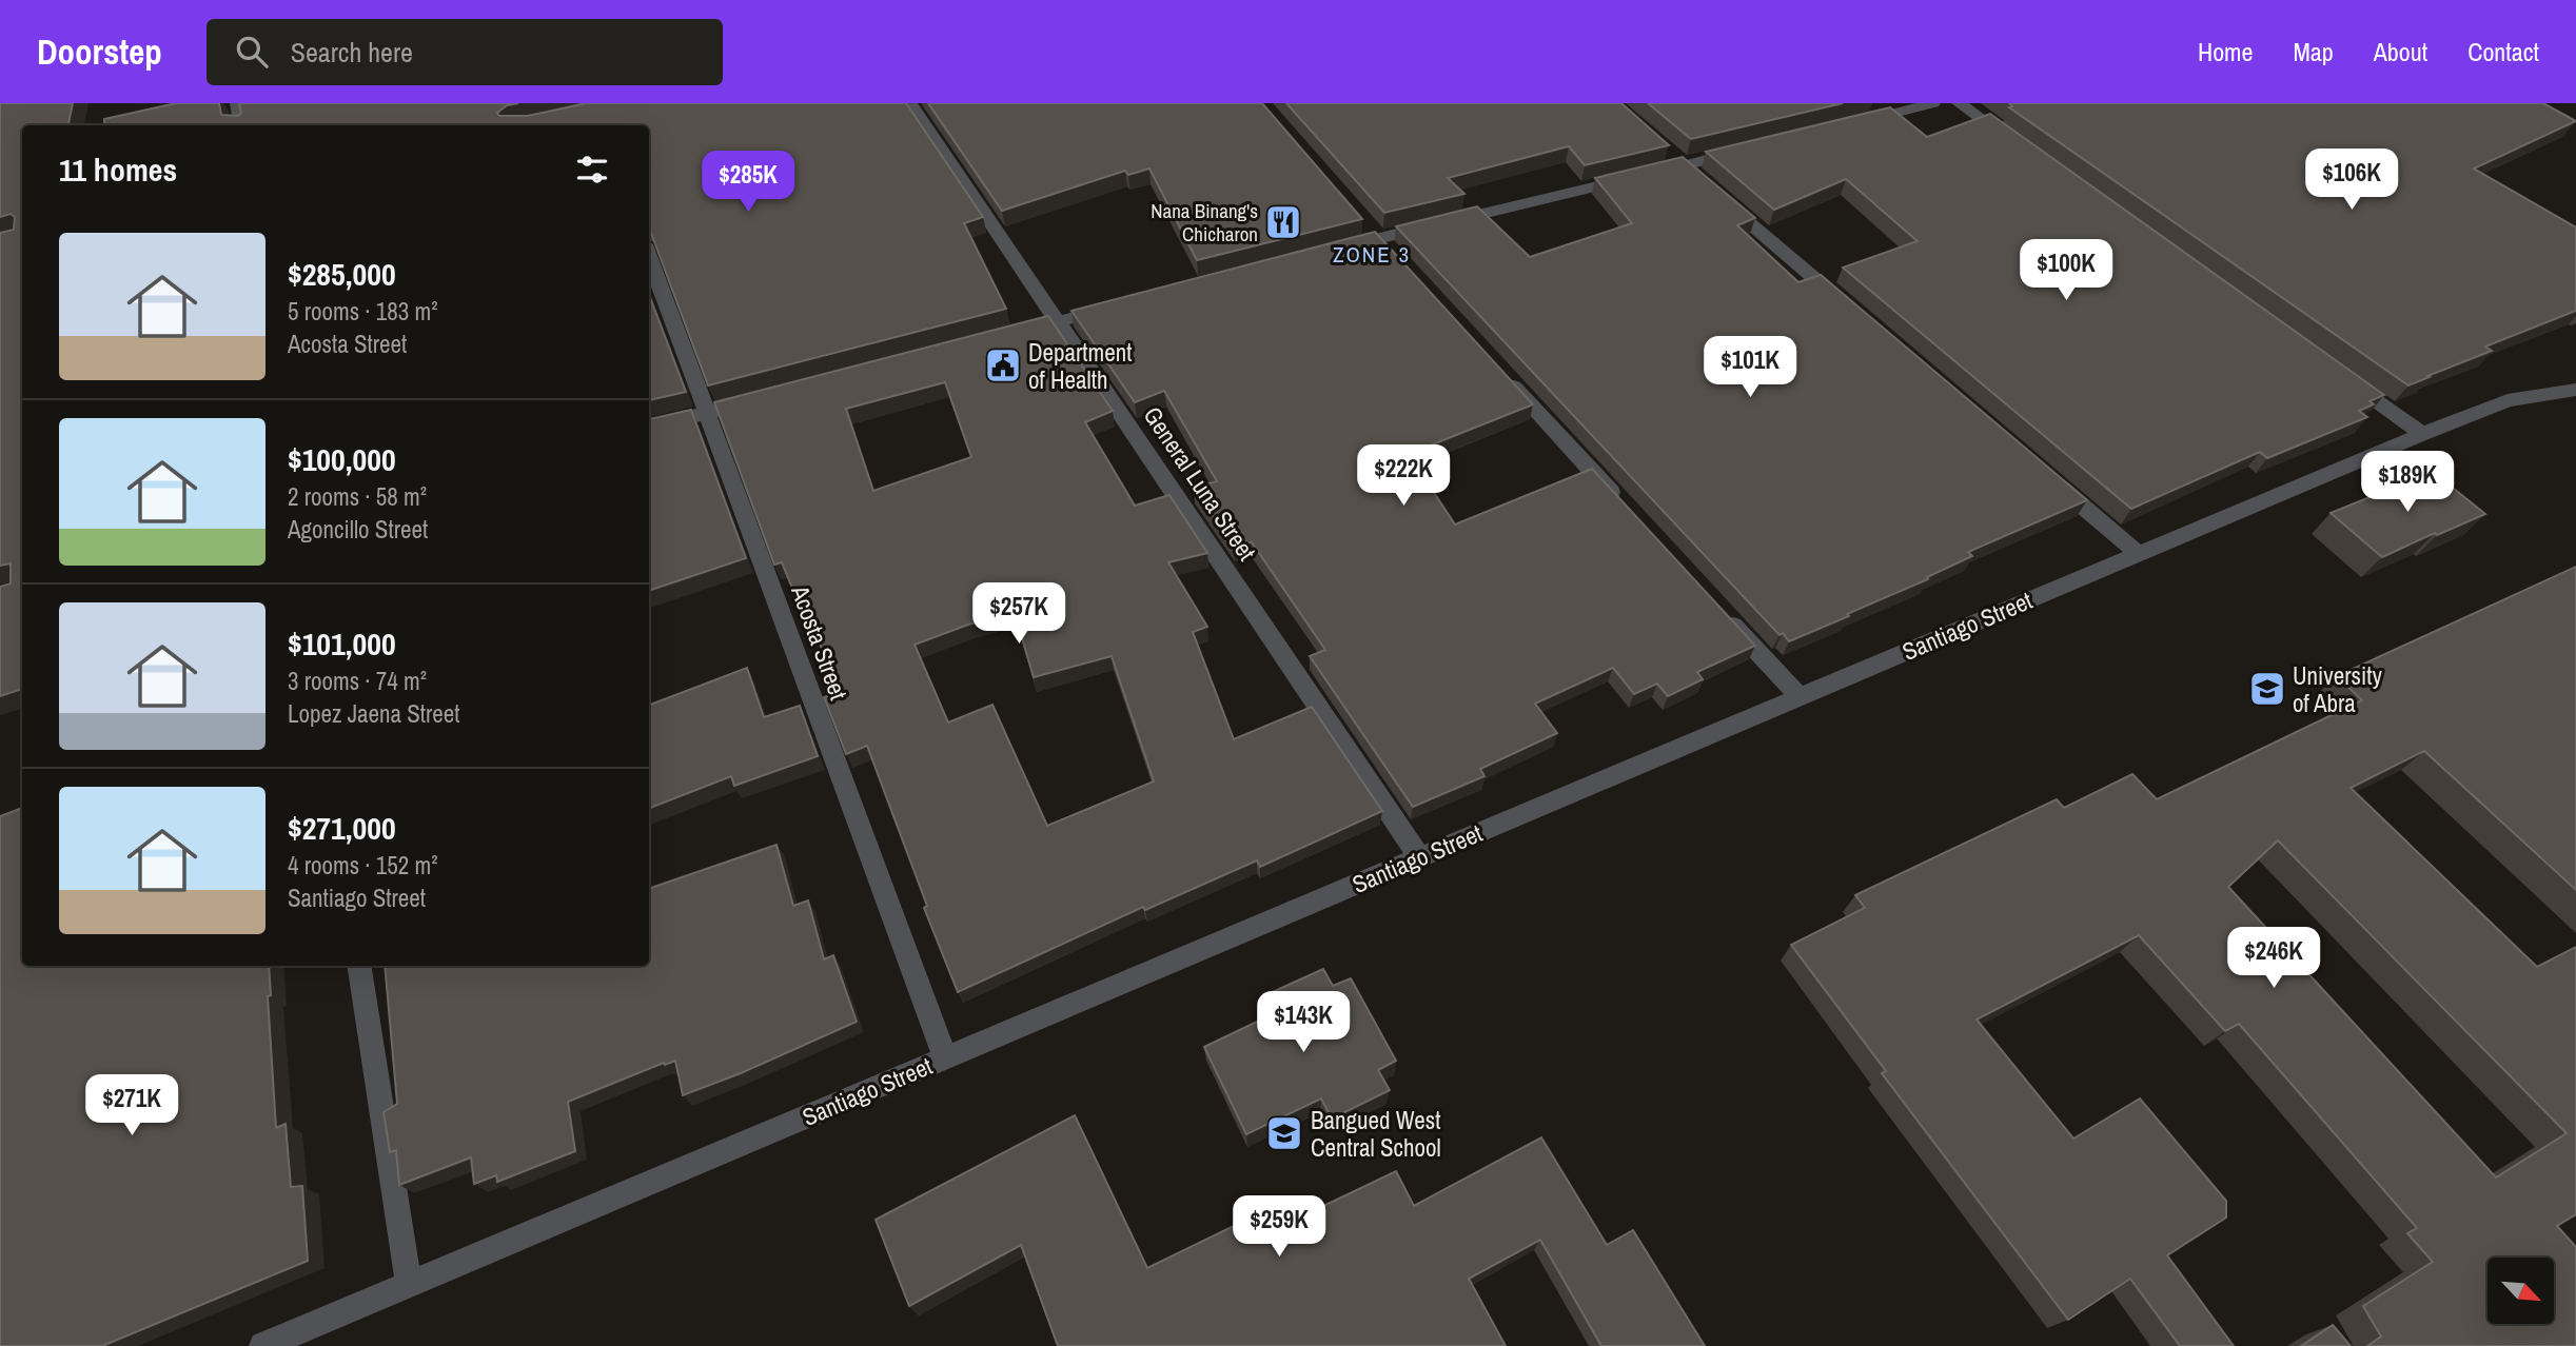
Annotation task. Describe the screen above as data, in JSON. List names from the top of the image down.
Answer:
{
  "streets": {
    "street": ["General Luna Street", "Santiago Street", "Acosta Street"]
  },
  "crossings": [
    ["General Luna Street", "Santiago Street"],
    ["Santiago Street", "Acosta Street"]
  ],
  "districts": ["ZONE 3"],
  "places": {
    "restaurant": ["Nana Binang's Chicharon"],
    "public building": ["Department of Health"],
    "school or university": ["University of Abra", "Bangued West Central School"]
  },
  "north": "bottom right",
  "page": {
    "header": "Doorstep",
    "search": "Search here",
    "nav": [
      "Home",
      "Map",
      "About",
      "Contact"
    ],
    "heading": "11 homes",
    "price": [
      "$106K",
      "$285K",
      "$100K",
      "$101K",
      "$222K",
      "$189K",
      "$257K",
      "$246K",
      "$143K",
      "$271K",
      "$259K"
    ],
    "list": [
      {
        "name": "$285,000",
        "note": "5 rooms · 183 m² · Acosta Street"
      },
      {
        "name": "$100,000",
        "note": "2 rooms · 58 m² · Agoncillo Street"
      },
      {
        "name": "$101,000",
        "note": "3 rooms · 74 m² · Lopez Jaena Street"
      },
      {
        "name": "$271,000",
        "note": "4 rooms · 152 m² · Santiago Street"
      }
    ]
  }
}
